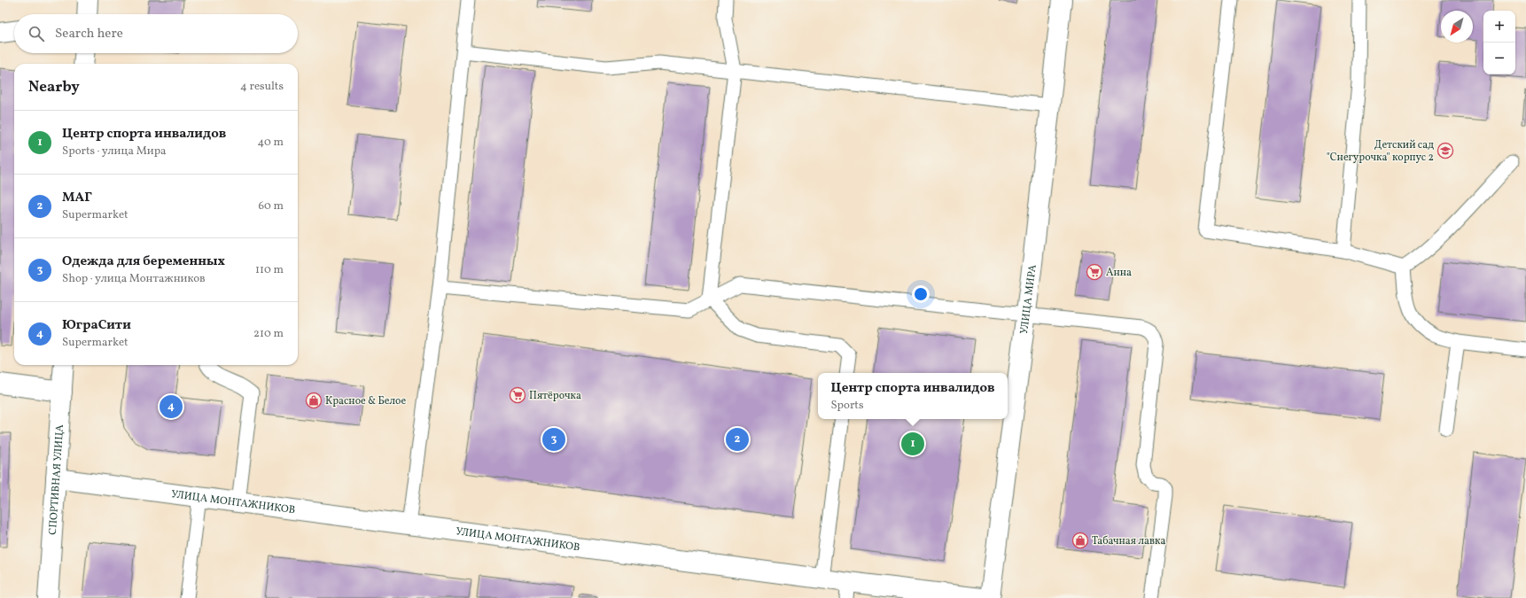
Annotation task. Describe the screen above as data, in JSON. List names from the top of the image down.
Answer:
{
  "streets": {
    "street": ["УЛИЦА МИРА", "СПОРТИВНАЯ УЛИЦА", "УЛИЦА МОНТАЖНИКОВ"]
  },
  "crossings": [
    ["СПОРТИВНАЯ УЛИЦА", "УЛИЦА МОНТАЖНИКОВ"]
  ],
  "places": {
    "school or university": ["Детский сад \"Снегурочка\" корпус 2"],
    "supermarket": ["Анна", "Пятёрочка"],
    "shop": ["Красное & Белое", "Табачная лавка"]
  },
  "north": "bottom left",
  "page": {
    "map_buttons": ["+", "−"],
    "search": "Search here",
    "heading": ["Nearby", "4 results"],
    "list": [
      {
        "mark": "1",
        "name": "Центр спорта инвалидов",
        "note": "Sports · улица Мира",
        "value": "40 m"
      },
      {
        "mark": "2",
        "name": "МАГ",
        "note": "Supermarket",
        "value": "60 m"
      },
      {
        "mark": "3",
        "name": "Одежда для беременных",
        "note": "Shop · улица Монтажников",
        "value": "110 m"
      },
      {
        "mark": "4",
        "name": "ЮграСити",
        "note": "Supermarket",
        "value": "210 m"
      }
    ],
    "popup": ["Центр спорта инвалидов", "Sports"],
    "pins": [
      "4",
      "2",
      "3",
      "1"
    ]
  }
}
